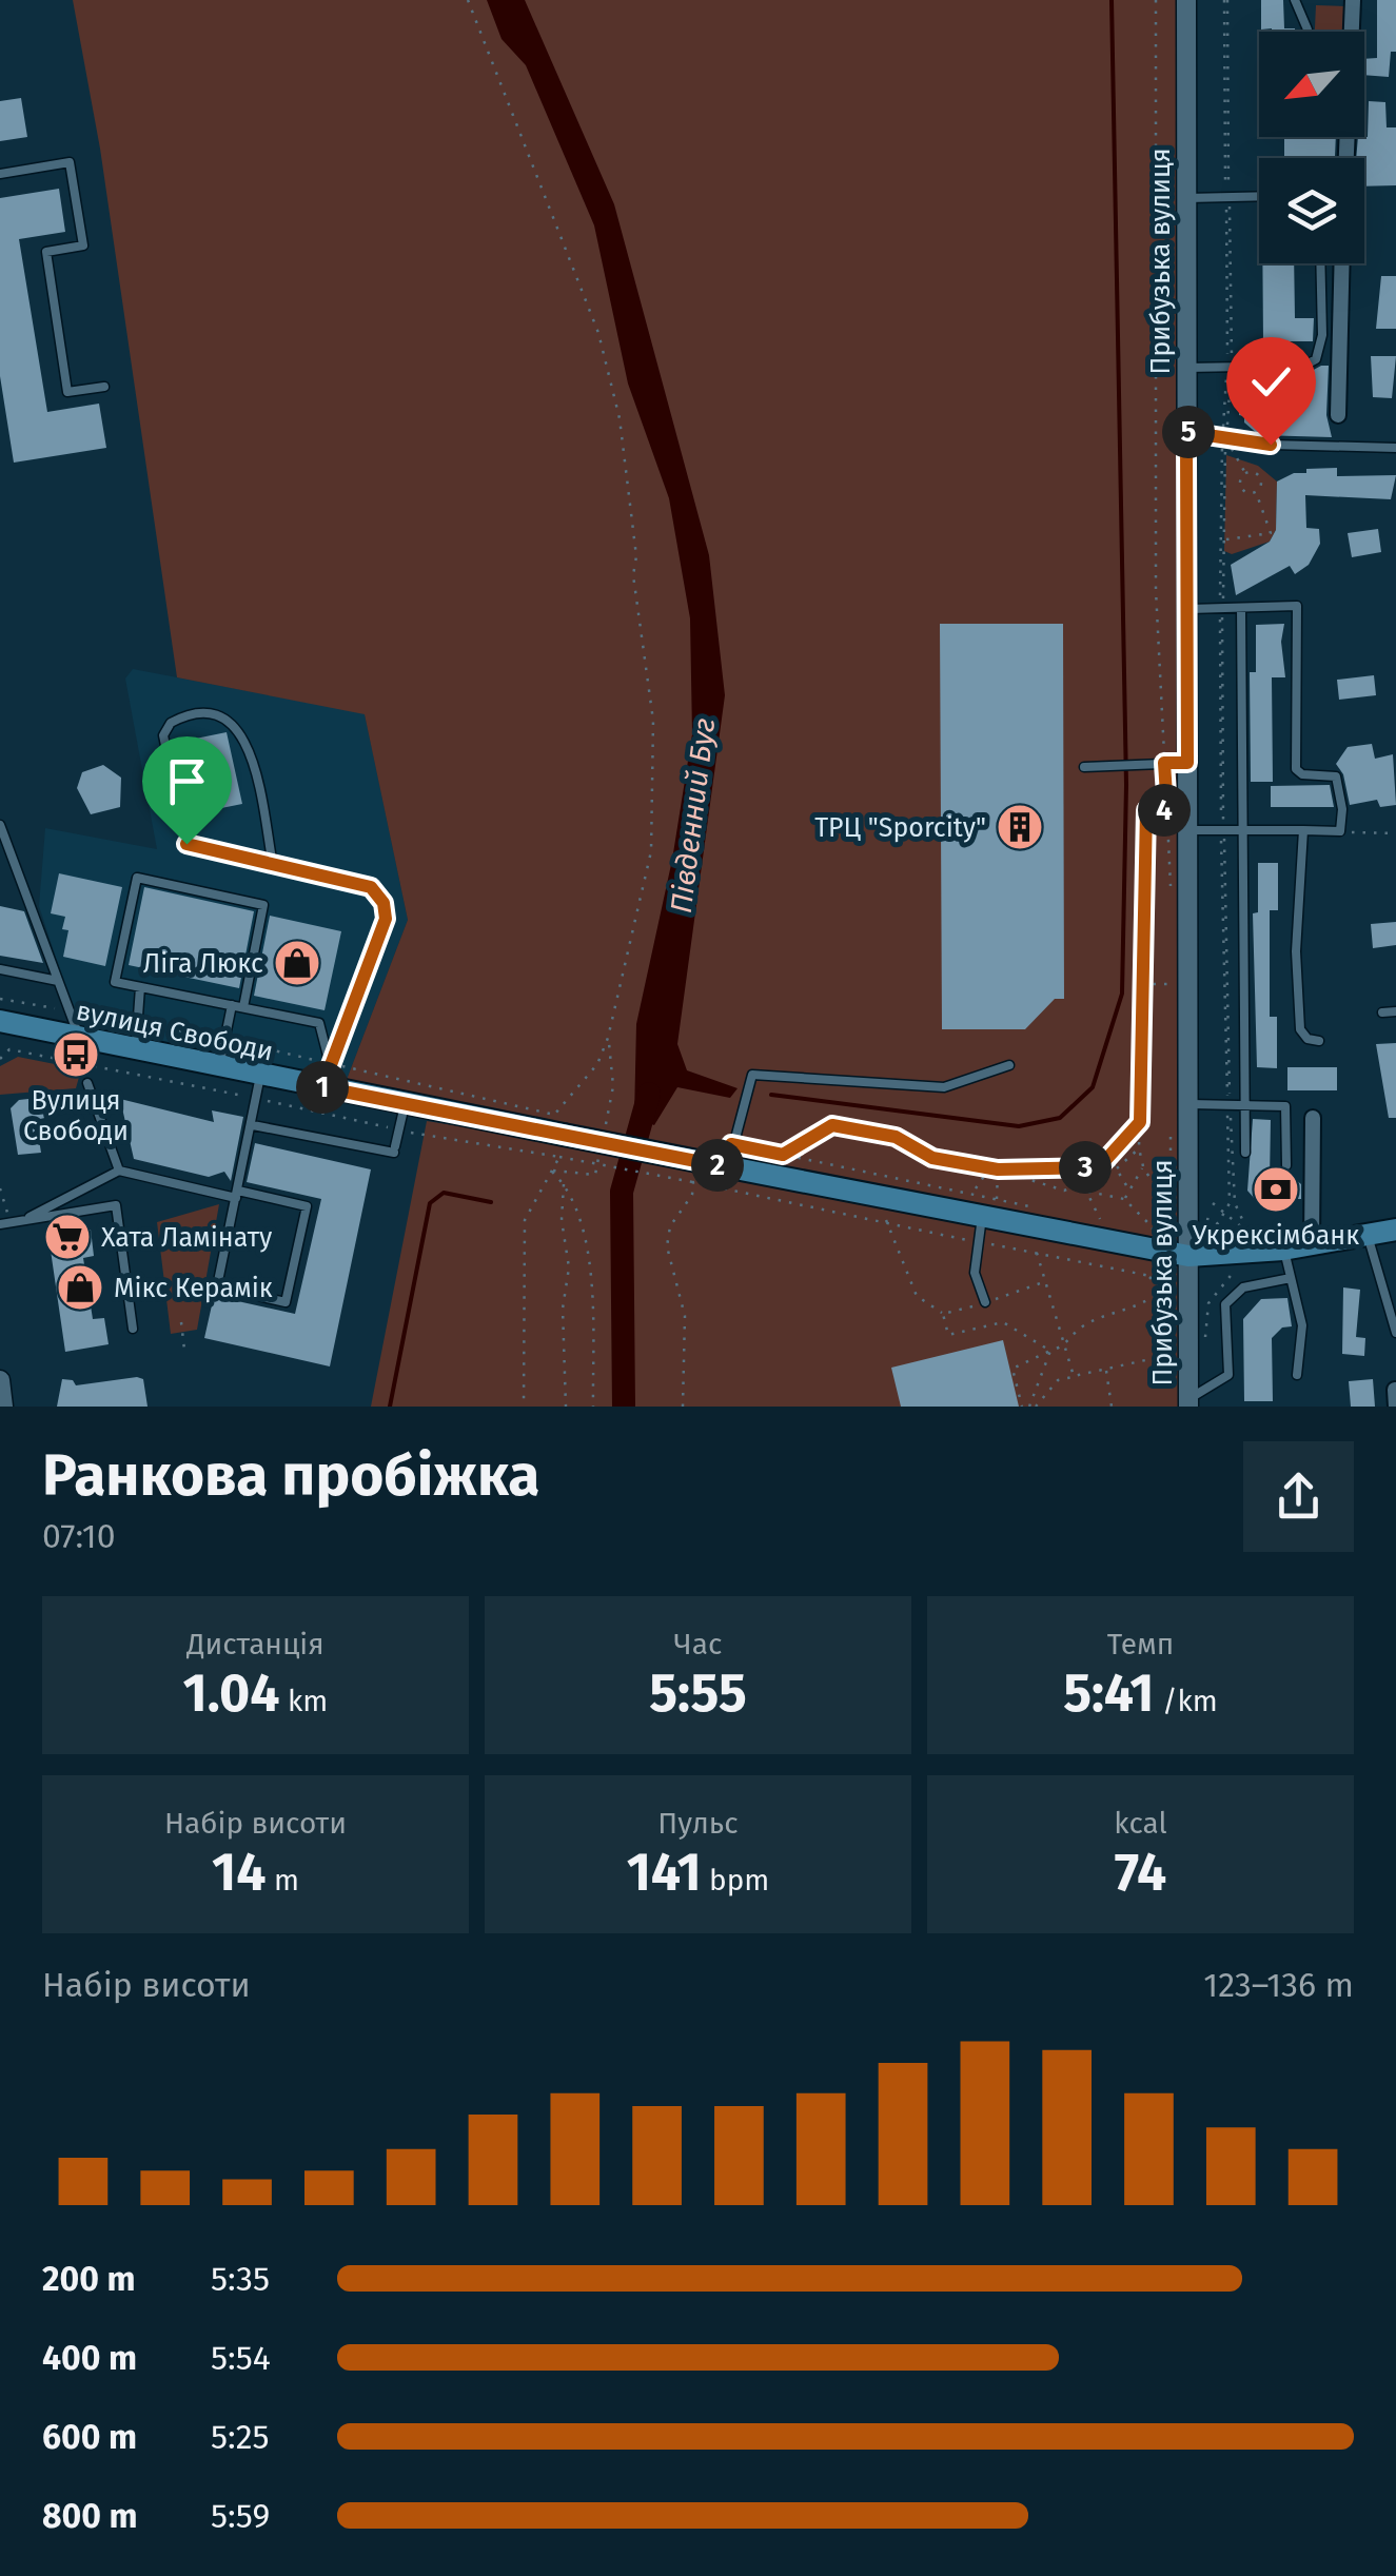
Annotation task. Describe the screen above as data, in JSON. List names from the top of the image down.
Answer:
{
  "streets": {
    "main road": ["вулиця Свободи"],
    "street": ["Прибузька вулиця"]
  },
  "crossings": [
    ["Прибузька вулиця", "вулиця Свободи"]
  ],
  "water": ["Південний Буг"],
  "places": {
    "building": ["ТРЦ \"Sporcity\""],
    "shop": ["Ліга Люкс", "Мікс Керамік"],
    "bus stop": ["Вулиця Свободи"],
    "bank": ["Укрексімбанк"],
    "supermarket": ["Хата Ламінату"]
  },
  "north": "bottom left",
  "page": {
    "pins": [
      "5",
      "4",
      "1",
      "2",
      "3"
    ],
    "heading": ["Ранкова пробіжка", "07:10"],
    "stats": [
      ["Дистанція", "1.04 km"],
      ["Час", "5:55"],
      ["Темп", "5:41 /km"],
      ["Набір висоти", "14 m"],
      ["Пульс", "141 bpm"],
      ["kcal", "74"]
    ],
    "chart": ["Набір висоти", "123–136 m"],
    "list": [
      {
        "name": "200 m",
        "note": "5:35"
      },
      {
        "name": "400 m",
        "note": "5:54"
      },
      {
        "name": "600 m",
        "note": "5:25"
      },
      {
        "name": "800 m",
        "note": "5:59"
      }
    ]
  }
}
